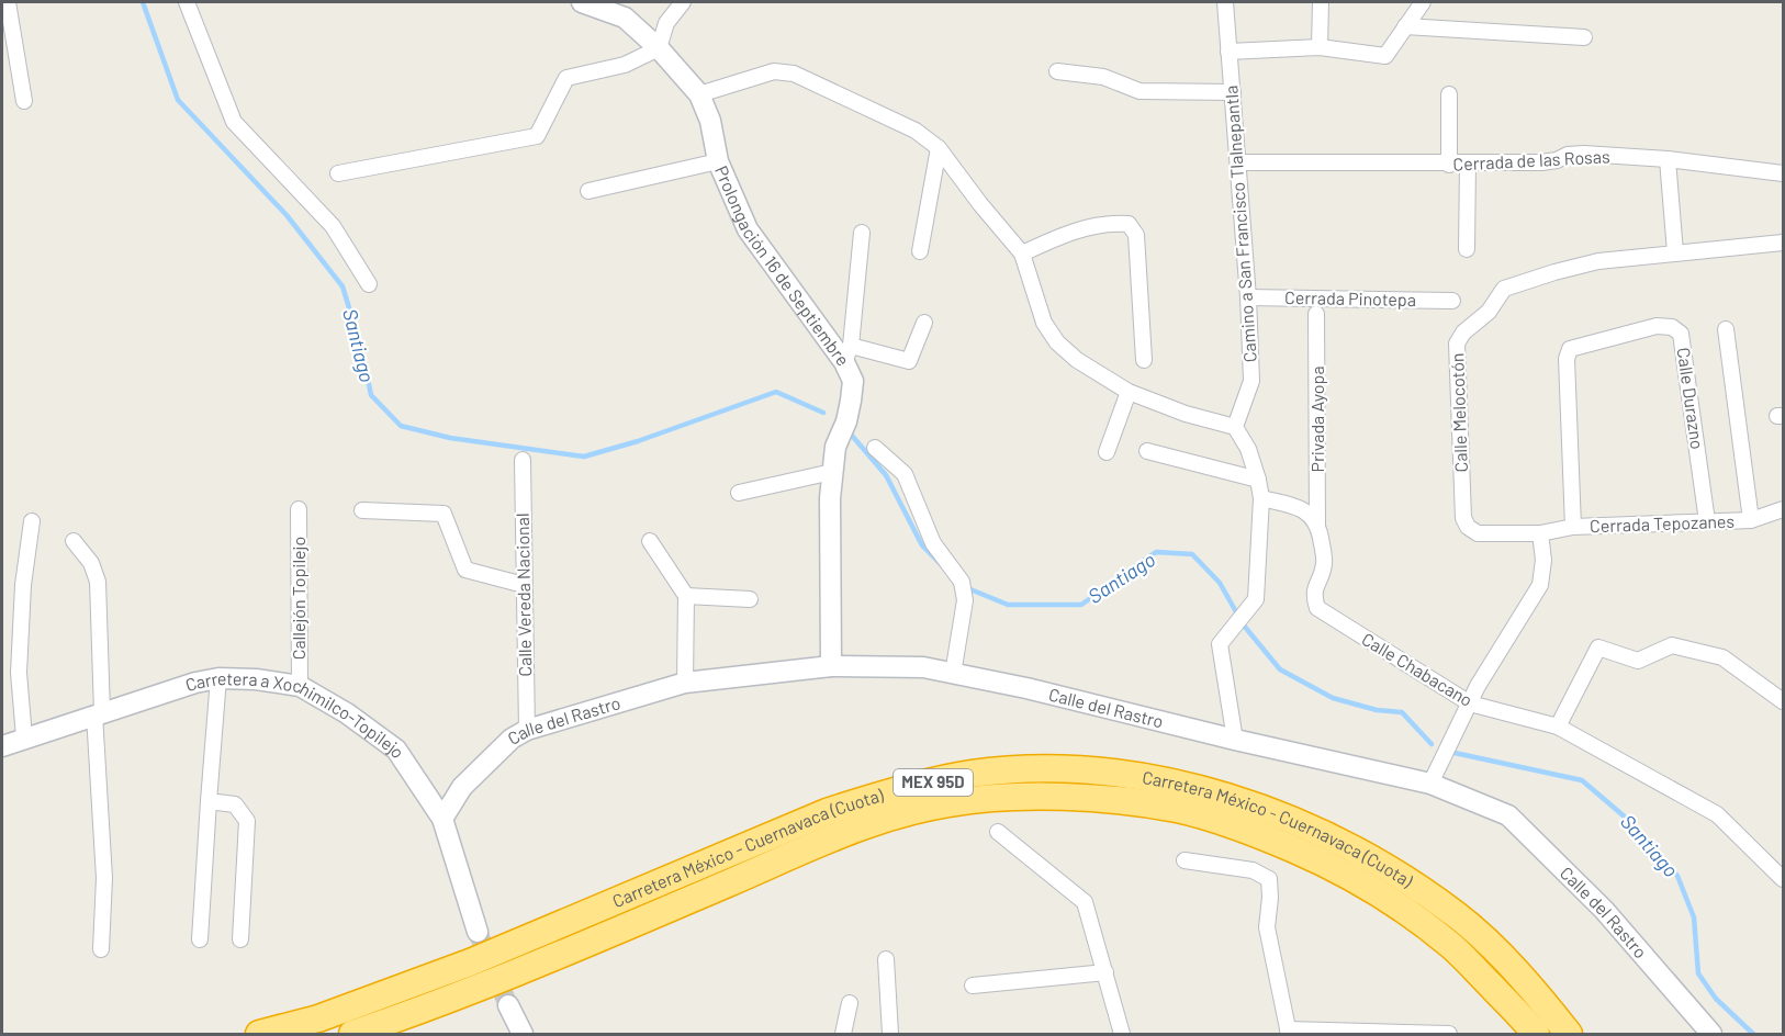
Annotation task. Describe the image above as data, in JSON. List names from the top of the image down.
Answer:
{
  "streets": {
    "highway": ["MEX 95D", "Carretera México - Cuernavaca (Cuota)"],
    "main road": ["Prolongación 16 de Septiembre", "Calle del Rastro", "Carretera a Xochimilco-Topilejo"],
    "street": [
      "Cerrada de las Rosas",
      "Camino a San Francisco Tlalnepantla",
      "Cerrada Pinotepa",
      "Calle Durazno",
      "Calle Melocotón",
      "Privada Ayopa",
      "Cerrada Tepozanes",
      "Calle Vereda Nacional",
      "Callejón Topilejo",
      "Calle Chabacano"
    ]
  },
  "crossings": [
    ["Cerrada de las Rosas", "Camino a San Francisco Tlalnepantla"],
    ["Camino a San Francisco Tlalnepantla", "Cerrada Pinotepa"],
    ["Prolongación 16 de Septiembre", "Calle del Rastro"],
    ["Calle Durazno", "Cerrada Tepozanes"],
    ["Calle Melocotón", "Cerrada Tepozanes"],
    ["Privada Ayopa", "Calle Chabacano"],
    ["Calle Vereda Nacional", "Calle del Rastro"],
    ["Callejón Topilejo", "Carretera a Xochimilco-Topilejo"],
    ["Calle del Rastro", "Carretera a Xochimilco-Topilejo"]
  ],
  "water": ["Santiago"]
}
